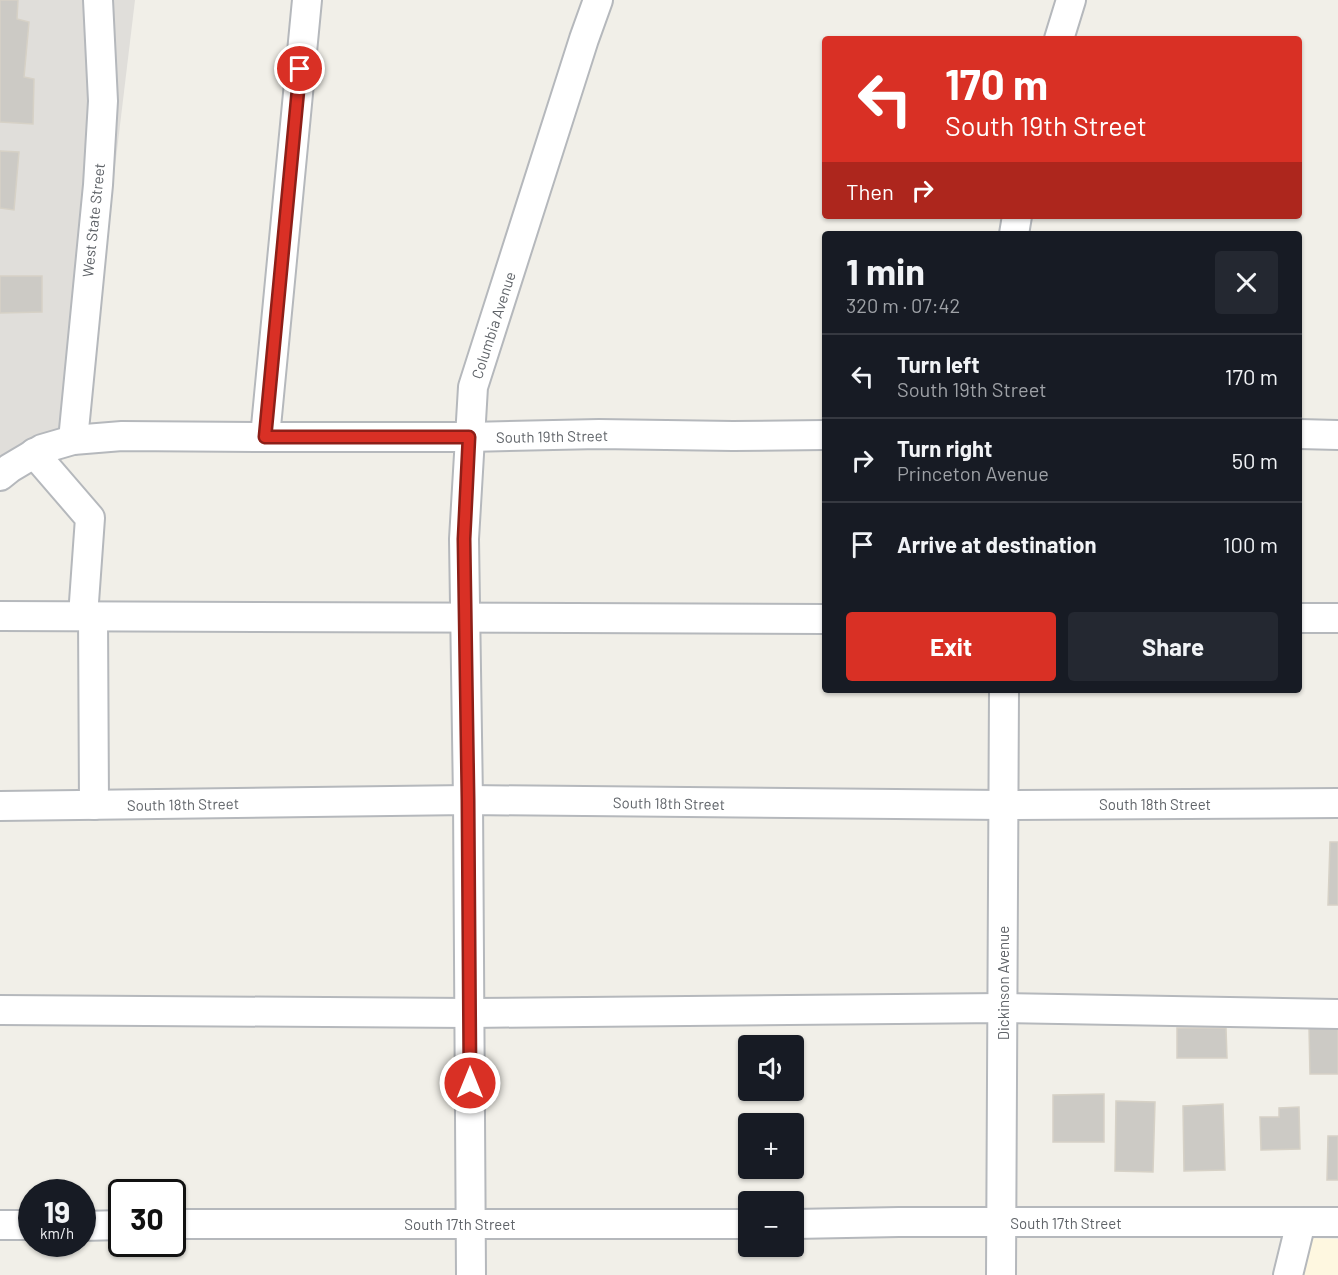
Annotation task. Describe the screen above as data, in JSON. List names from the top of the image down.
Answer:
{
  "streets": {
    "street": [
      "West State Street",
      "Columbia Avenue",
      "South 19th Street",
      "South 18th Street",
      "Dickinson Avenue",
      "South 17th Street"
    ]
  },
  "crossings": [
    ["West State Street", "South 19th Street"],
    ["Columbia Avenue", "South 19th Street"],
    ["Columbia Avenue", "South 18th Street"],
    ["Columbia Avenue", "South 17th Street"],
    ["South 18th Street", "Dickinson Avenue"],
    ["Dickinson Avenue", "South 17th Street"]
  ],
  "page": {
    "turn": ["170 m", "South 19th Street"],
    "then": "Then",
    "heading": ["1 min", "320 m · 07:42"],
    "list": [
      {
        "name": "Turn left",
        "note": "South 19th Street",
        "value": "170 m"
      },
      {
        "name": "Turn right",
        "note": "Princeton Avenue",
        "value": "50 m"
      },
      {
        "name": "Arrive at destination",
        "value": "100 m"
      }
    ],
    "buttons": ["Exit", "Share"],
    "map_buttons": ["+", "−"],
    "speed": "19 km/h",
    "limit": "30"
  }
}
